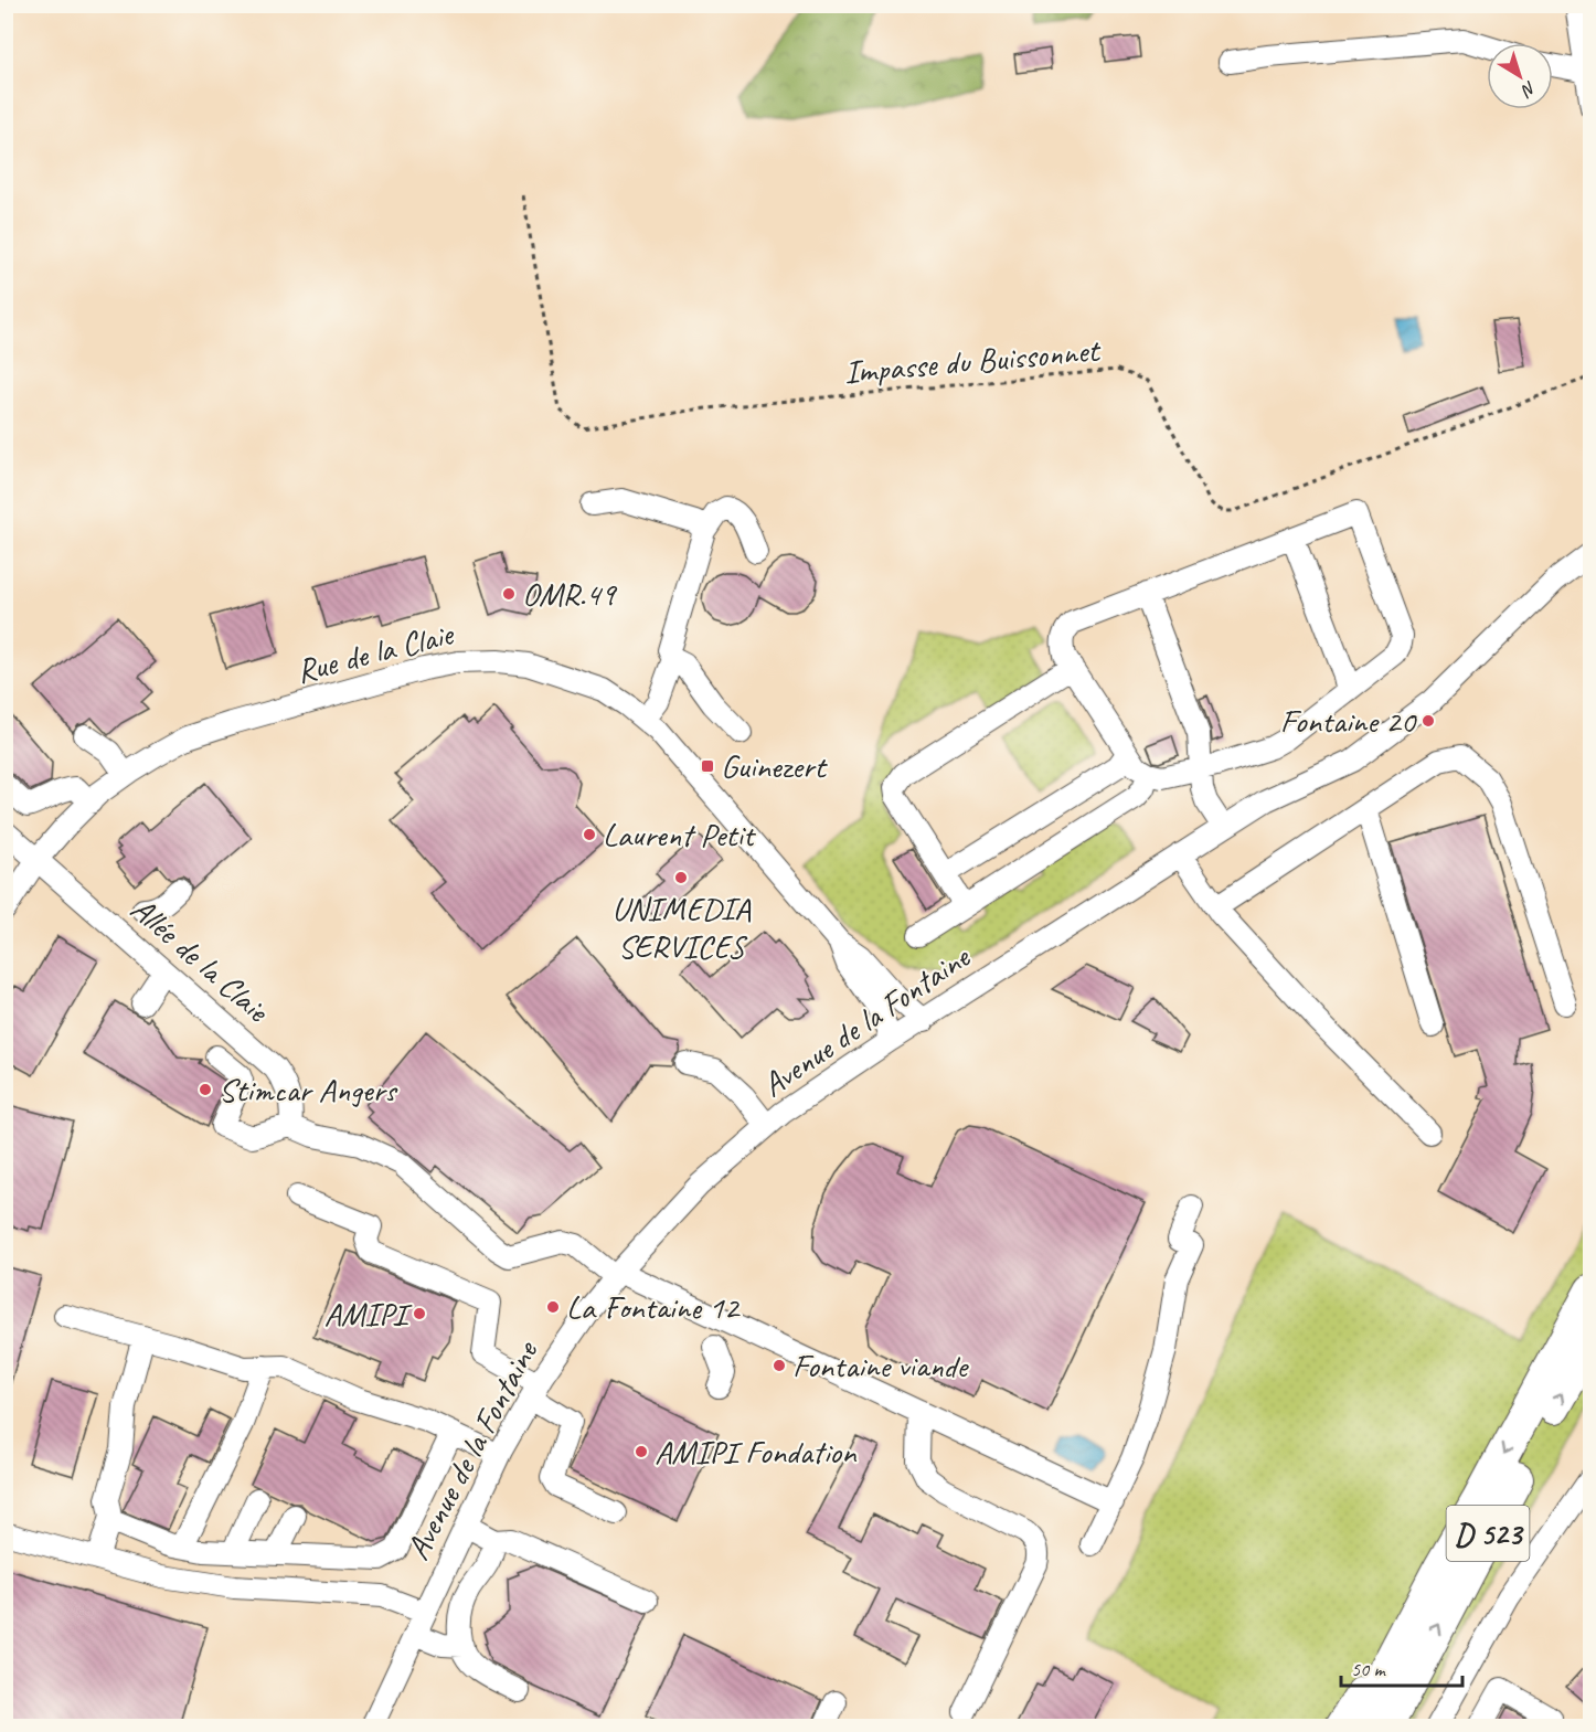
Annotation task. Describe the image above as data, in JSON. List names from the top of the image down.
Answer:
{
  "streets": {
    "highway": ["D 523"],
    "street": ["Rue de la Claie", "Allée de la Claie", "Avenue de la Fontaine"],
    "path": ["Impasse du Buissonnet"]
  },
  "crossings": [
    ["Rue de la Claie", "Allée de la Claie"],
    ["Rue de la Claie", "Avenue de la Fontaine"]
  ],
  "places": {
    "other": [
      "OMR.49",
      "Fontaine 20",
      "Laurent Petit",
      "UNIMEDIA SERVICES",
      "Stimcar Angers",
      "La Fontaine 12",
      "AMIPI",
      "Fontaine viande",
      "AMIPI Fondation"
    ],
    "transit": ["Guinezert"]
  },
  "scale_bar": "50 m",
  "north": "bottom right"
}
